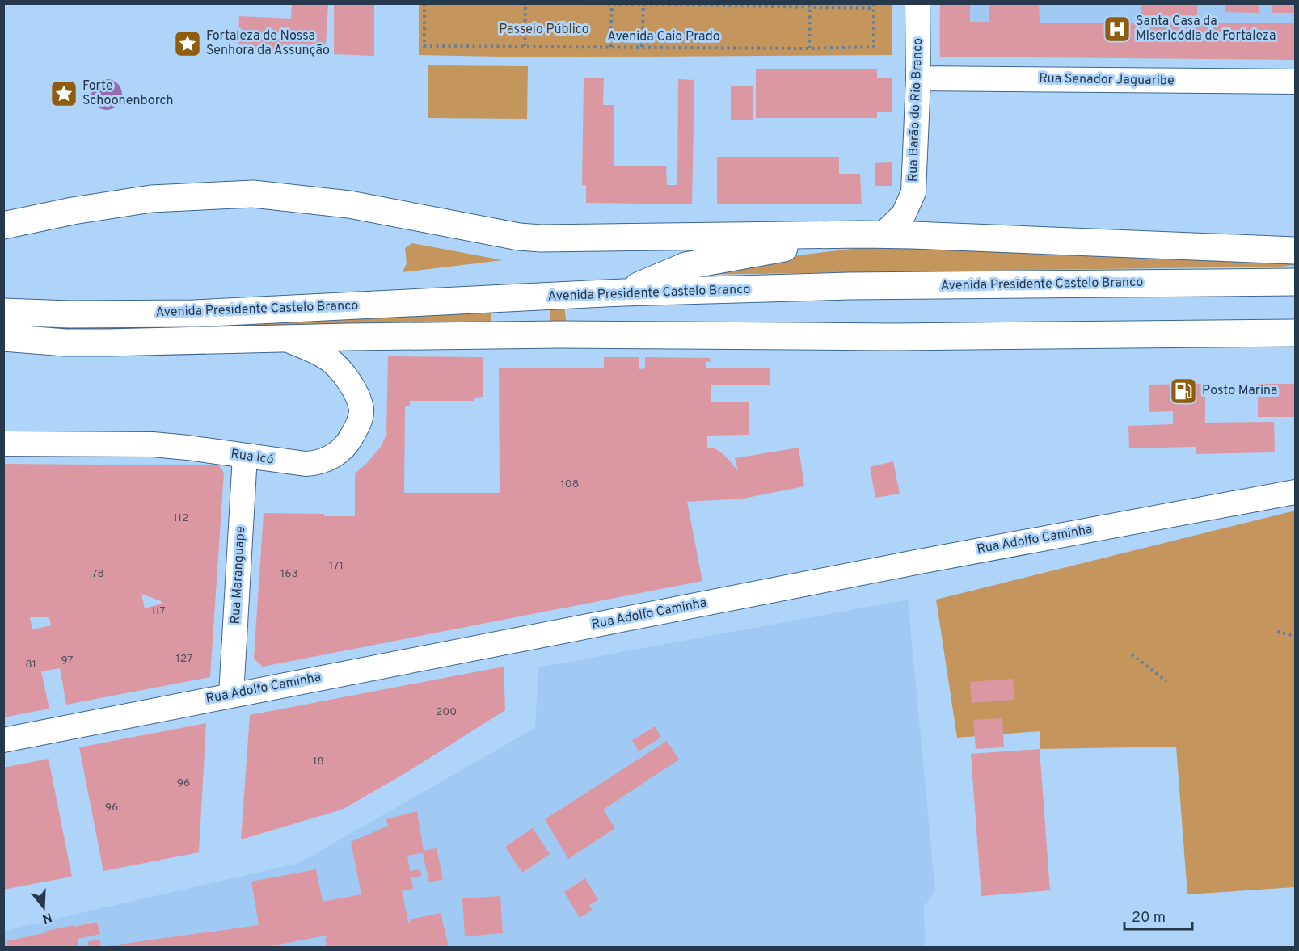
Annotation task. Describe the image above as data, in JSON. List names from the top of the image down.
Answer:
{
  "streets": {
    "main road": ["Avenida Presidente Castelo Branco"],
    "street": [
      "Rua Senador Jaguaribe",
      "Rua Barão do Rio Branco",
      "Rua Icó",
      "Rua Adolfo Caminha",
      "Rua Maranguape"
    ],
    "path": ["Avenida Caio Prado"]
  },
  "crossings": [
    ["Rua Senador Jaguaribe", "Rua Barão do Rio Branco"],
    ["Rua Icó", "Rua Maranguape"],
    ["Rua Adolfo Caminha", "Rua Maranguape"]
  ],
  "parks": ["Passeio Público"],
  "places": {
    "hospital": ["Santa Casa da Misericódia de Fortaleza"],
    "place": ["Fortaleza de Nossa Senhora da Assunção", "Forte Schoonenborch"],
    "fuel station": ["Posto Marina"]
  },
  "house_numbers": [
    "108",
    "112",
    "171",
    "78",
    "163",
    "117",
    "127",
    "97",
    "81",
    "200",
    "18",
    "96",
    "96"
  ],
  "scale_bar": "20 m",
  "north": "bottom"
}
